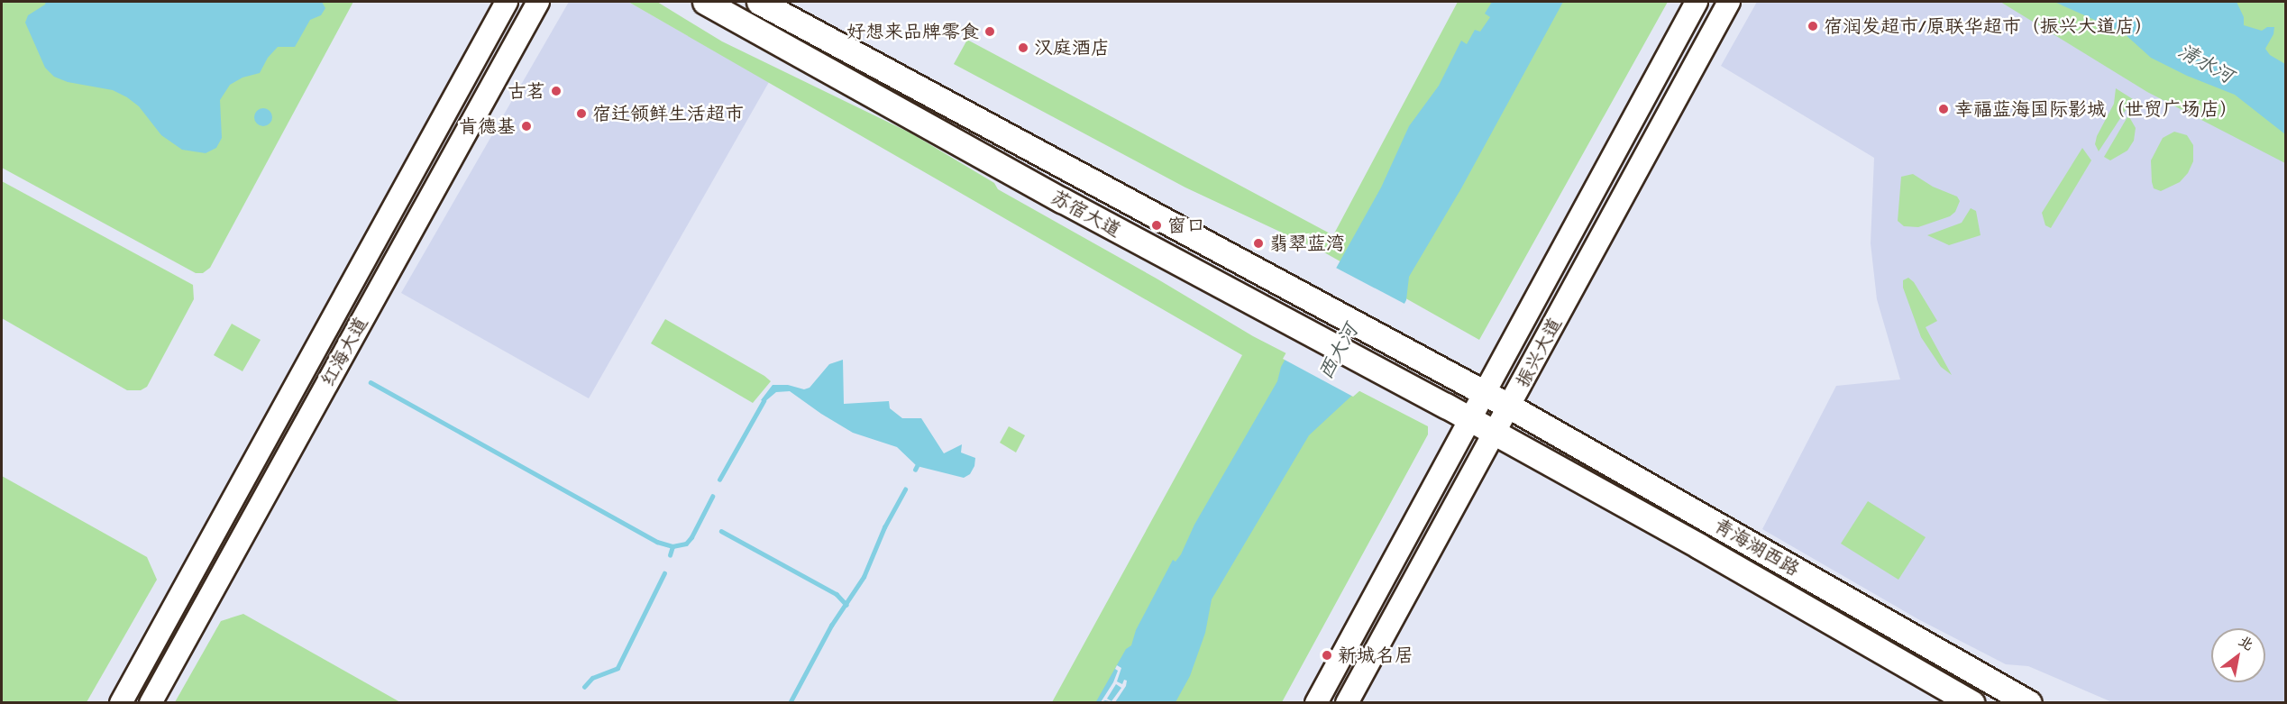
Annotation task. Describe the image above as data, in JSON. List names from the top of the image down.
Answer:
{
  "streets": {
    "main road": [
      "苏宿大道",
      "红海大道",
      "振兴大道",
      "青海湖西路"
    ]
  },
  "crossings": [
    ["苏宿大道", "振兴大道"],
    ["苏宿大道", "青海湖西路"],
    ["振兴大道", "青海湖西路"]
  ],
  "water": ["清水河", "西大河"],
  "places": [
    "宿润发超市/原联华超市（振兴大道店）",
    "好想来品牌零食",
    "汉庭酒店",
    "古茗",
    "幸福蓝海国际影城（世贸广场店）",
    "宿迁领鲜生活超市",
    "肯德基",
    "窗口",
    "翡翠蓝湾",
    "新城名居"
  ],
  "north": "top right"
}
